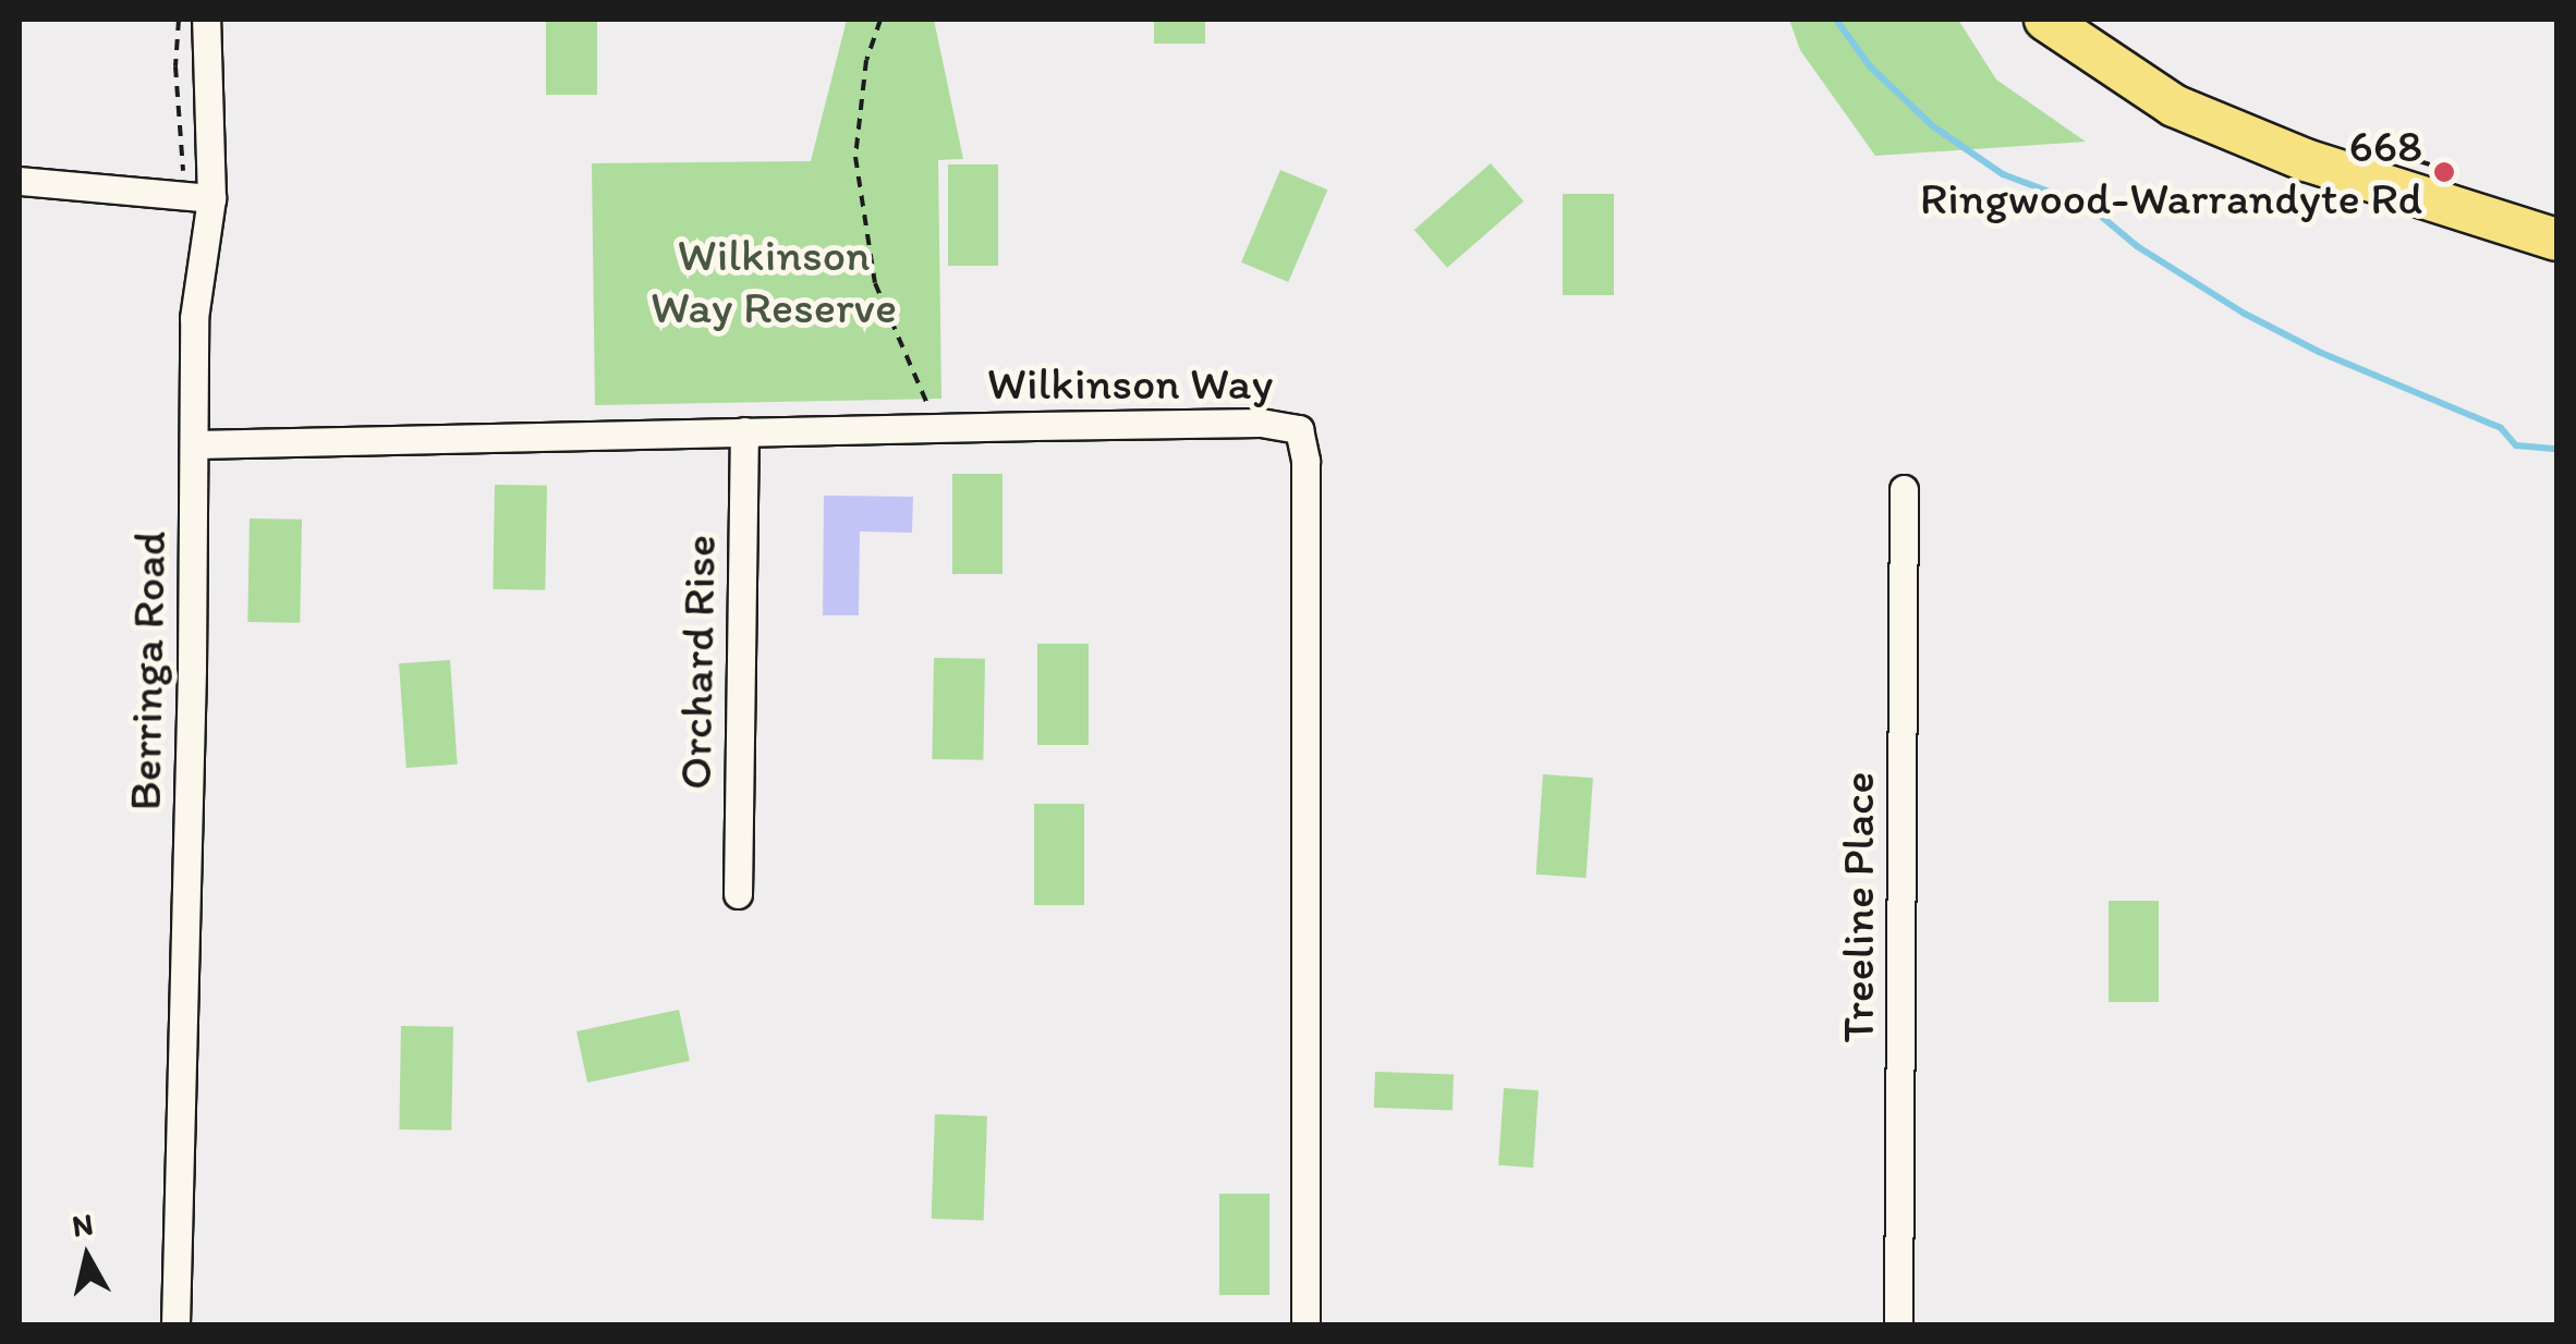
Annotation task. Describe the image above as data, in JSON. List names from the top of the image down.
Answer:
{
  "streets": {
    "street": [
      "Wilkinson Way",
      "Orchard Rise",
      "Berringa Road",
      "Treeline Place"
    ]
  },
  "crossings": [
    ["Wilkinson Way", "Orchard Rise"],
    ["Wilkinson Way", "Berringa Road"]
  ],
  "parks": ["Wilkinson Way Reserve"],
  "places": ["668 Ringwood-Warrandyte Rd"],
  "north": "top"
}
